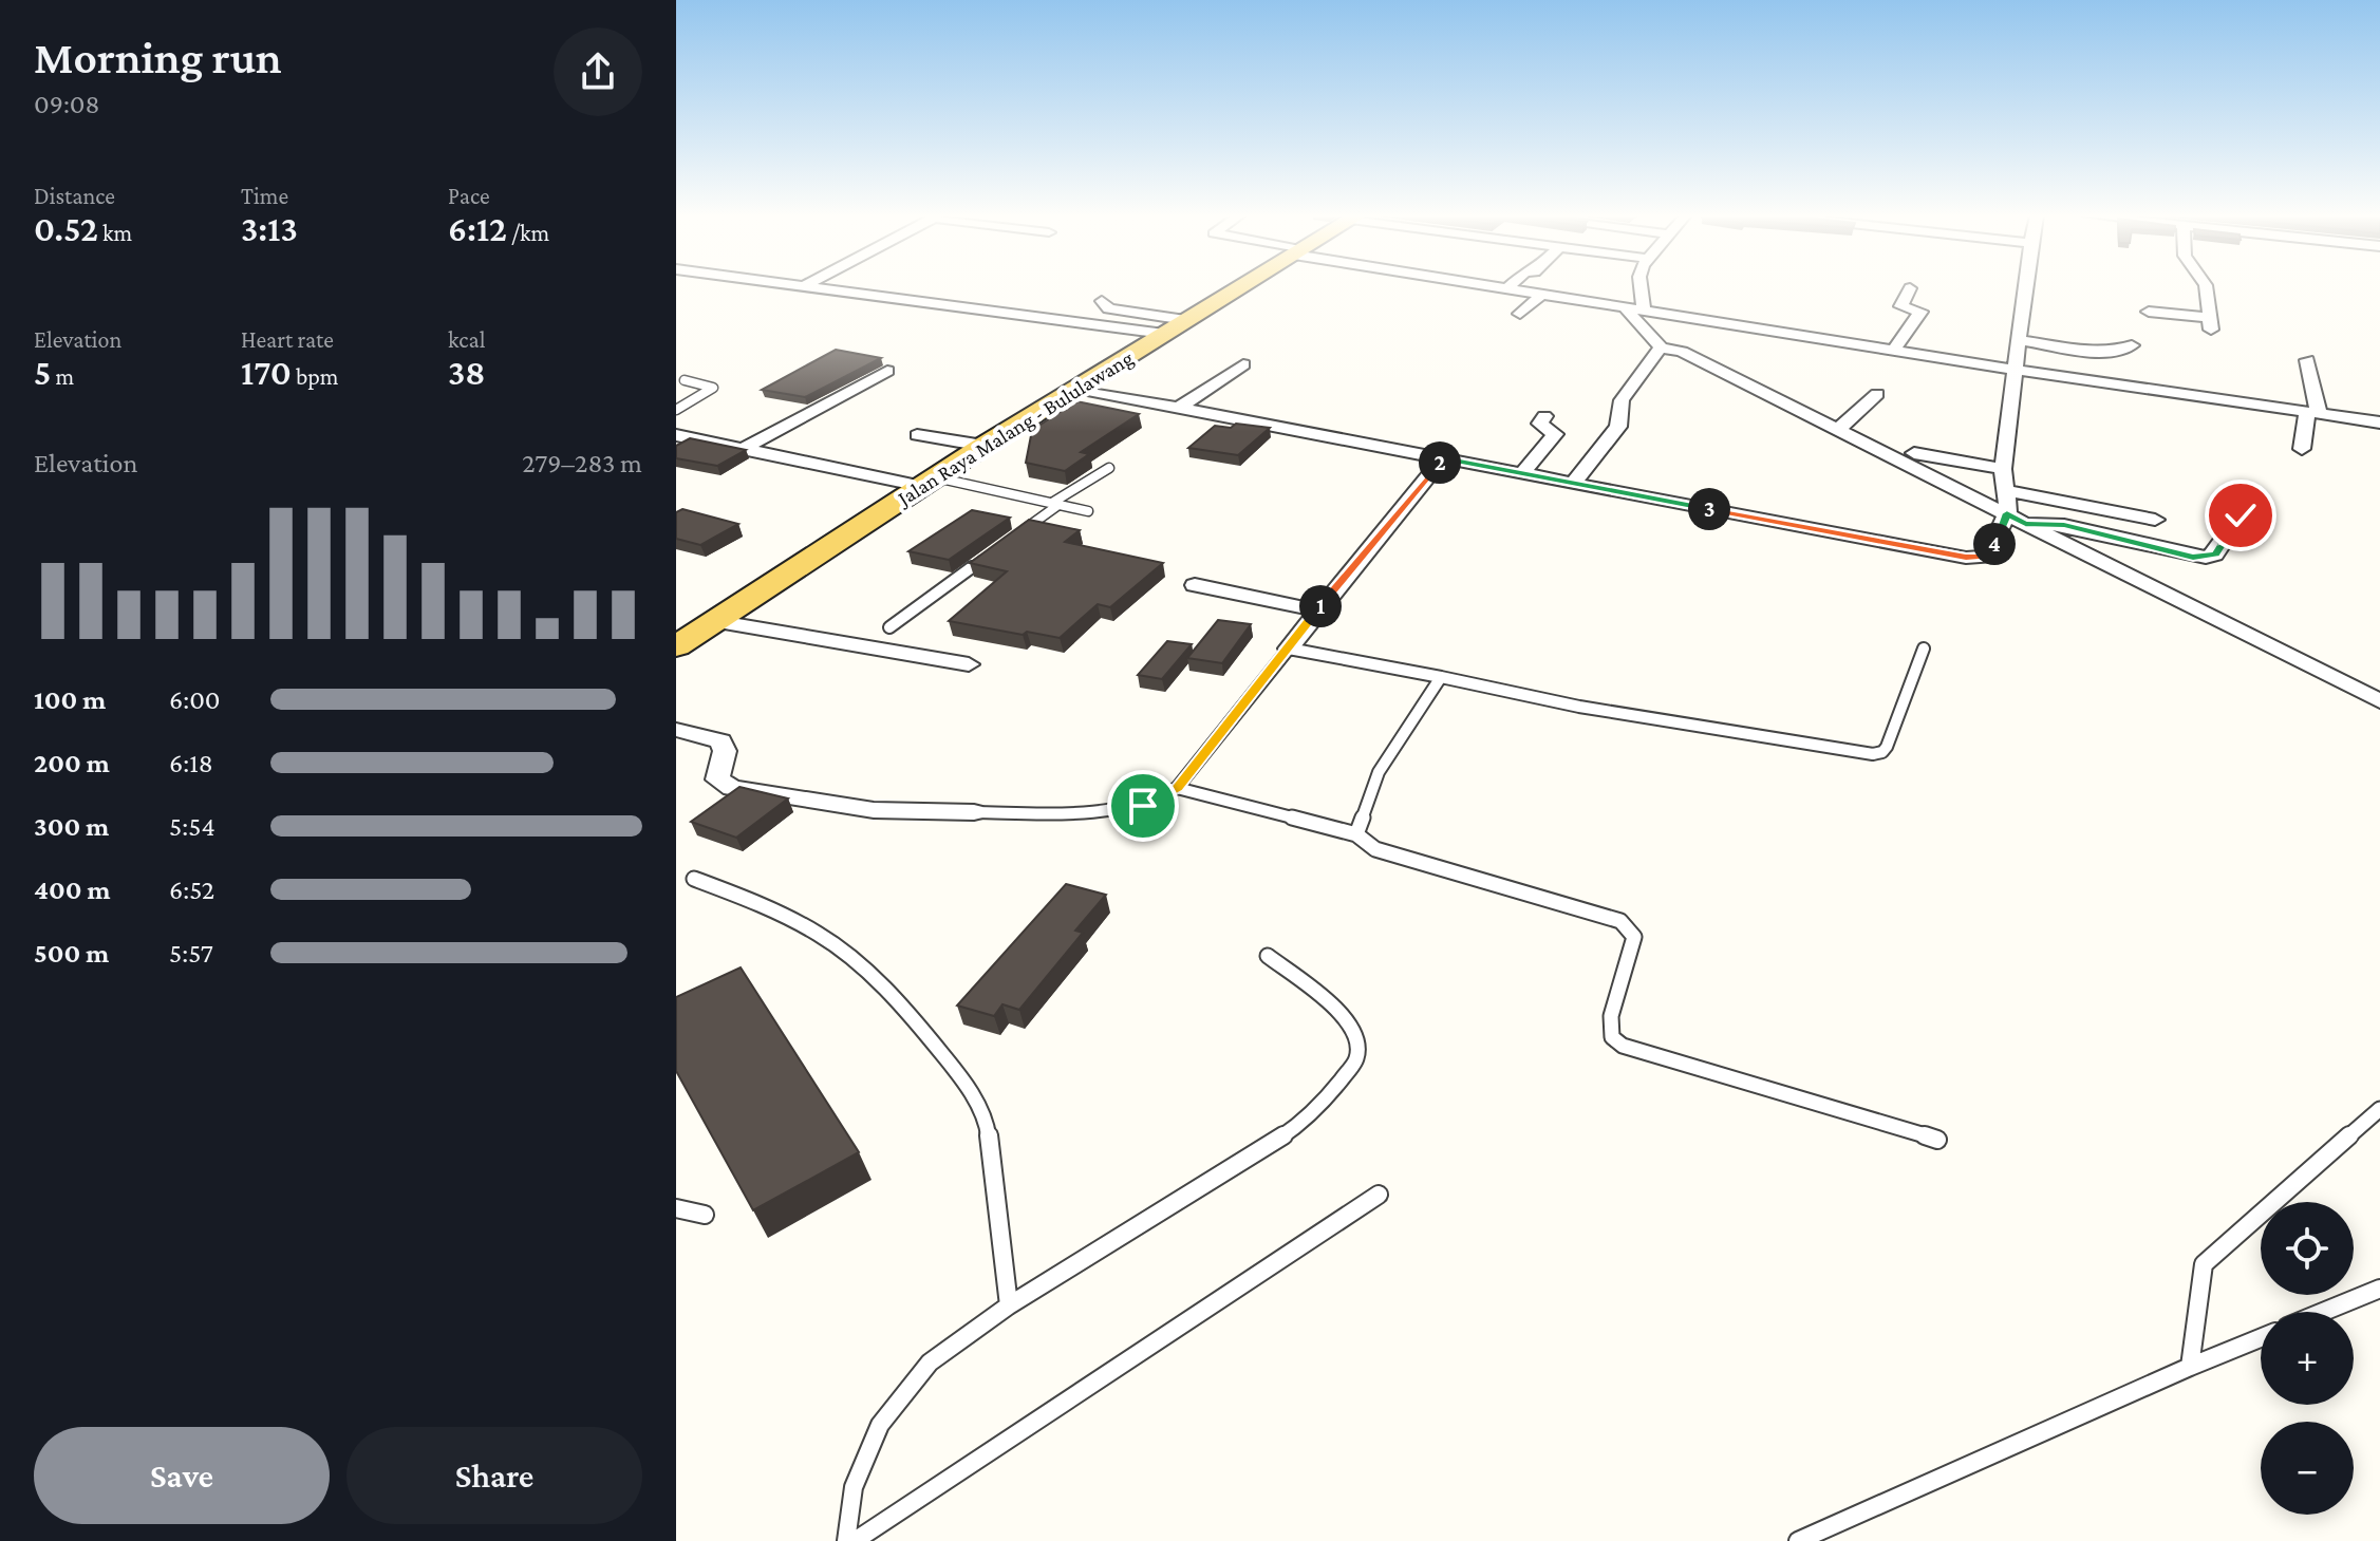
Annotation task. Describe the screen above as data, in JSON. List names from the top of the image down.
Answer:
{
  "streets": {
    "main road": ["Jalan Raya Malang - Bululawang"]
  },
  "page": {
    "heading": ["Morning run", "09:08"],
    "stats": [
      ["Distance", "0.52 km"],
      ["Time", "3:13"],
      ["Pace", "6:12 /km"],
      ["Elevation", "5 m"],
      ["Heart rate", "170 bpm"],
      ["kcal", "38"]
    ],
    "chart": ["Elevation", "279–283 m"],
    "pins": [
      "2",
      "3",
      "4",
      "1"
    ],
    "list": [
      {
        "name": "100 m",
        "note": "6:00"
      },
      {
        "name": "200 m",
        "note": "6:18"
      },
      {
        "name": "300 m",
        "note": "5:54"
      },
      {
        "name": "400 m",
        "note": "6:52"
      },
      {
        "name": "500 m",
        "note": "5:57"
      }
    ],
    "map_buttons": ["+", "−"],
    "buttons": ["Save", "Share"]
  }
}
